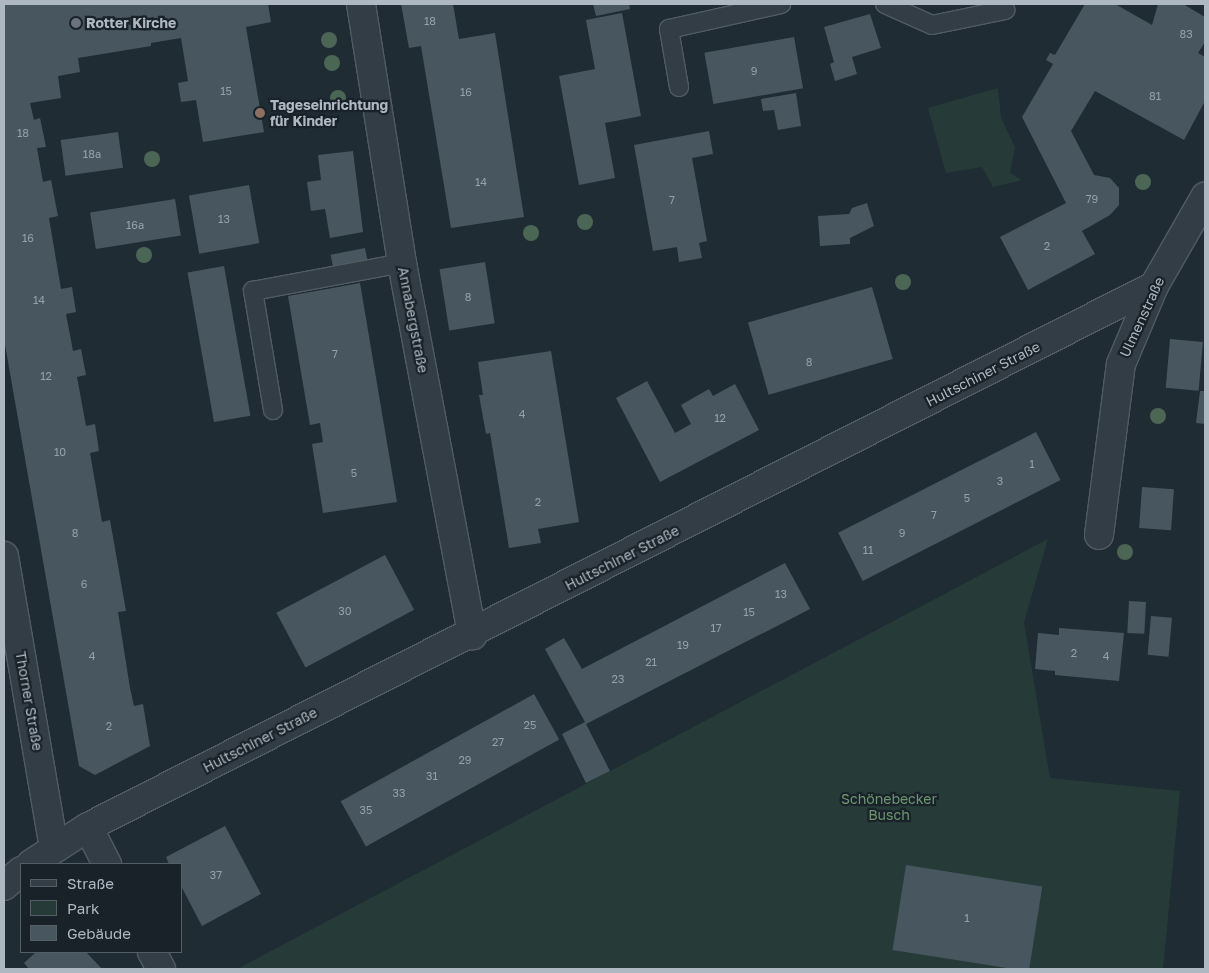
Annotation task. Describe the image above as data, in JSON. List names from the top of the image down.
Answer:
{
  "streets": {
    "street": [
      "Ulmenstraße",
      "Annabergstraße",
      "Hultschiner Straße",
      "Thorner Straße"
    ]
  },
  "crossings": [
    ["Ulmenstraße", "Hultschiner Straße"],
    ["Annabergstraße", "Hultschiner Straße"],
    ["Hultschiner Straße", "Thorner Straße"]
  ],
  "parks": ["Schönebecker Busch"],
  "places": ["Rotter Kirche", "Tageseinrichtung für Kinder"],
  "house_numbers": [
    "18",
    "83",
    "9",
    "15",
    "16",
    "81",
    "18",
    "18a",
    "14",
    "79",
    "7",
    "13",
    "16a",
    "16",
    "2",
    "8",
    "14",
    "7",
    "8",
    "12",
    "4",
    "12",
    "10",
    "1",
    "5",
    "3",
    "5",
    "2",
    "7",
    "8",
    "9",
    "11",
    "6",
    "13",
    "30",
    "15",
    "17",
    "19",
    "2",
    "4",
    "4",
    "21",
    "23",
    "25",
    "2",
    "27",
    "29",
    "31",
    "33",
    "35",
    "37",
    "1"
  ],
  "legend": ["Straße", "Park", "Gebäude"]
}
